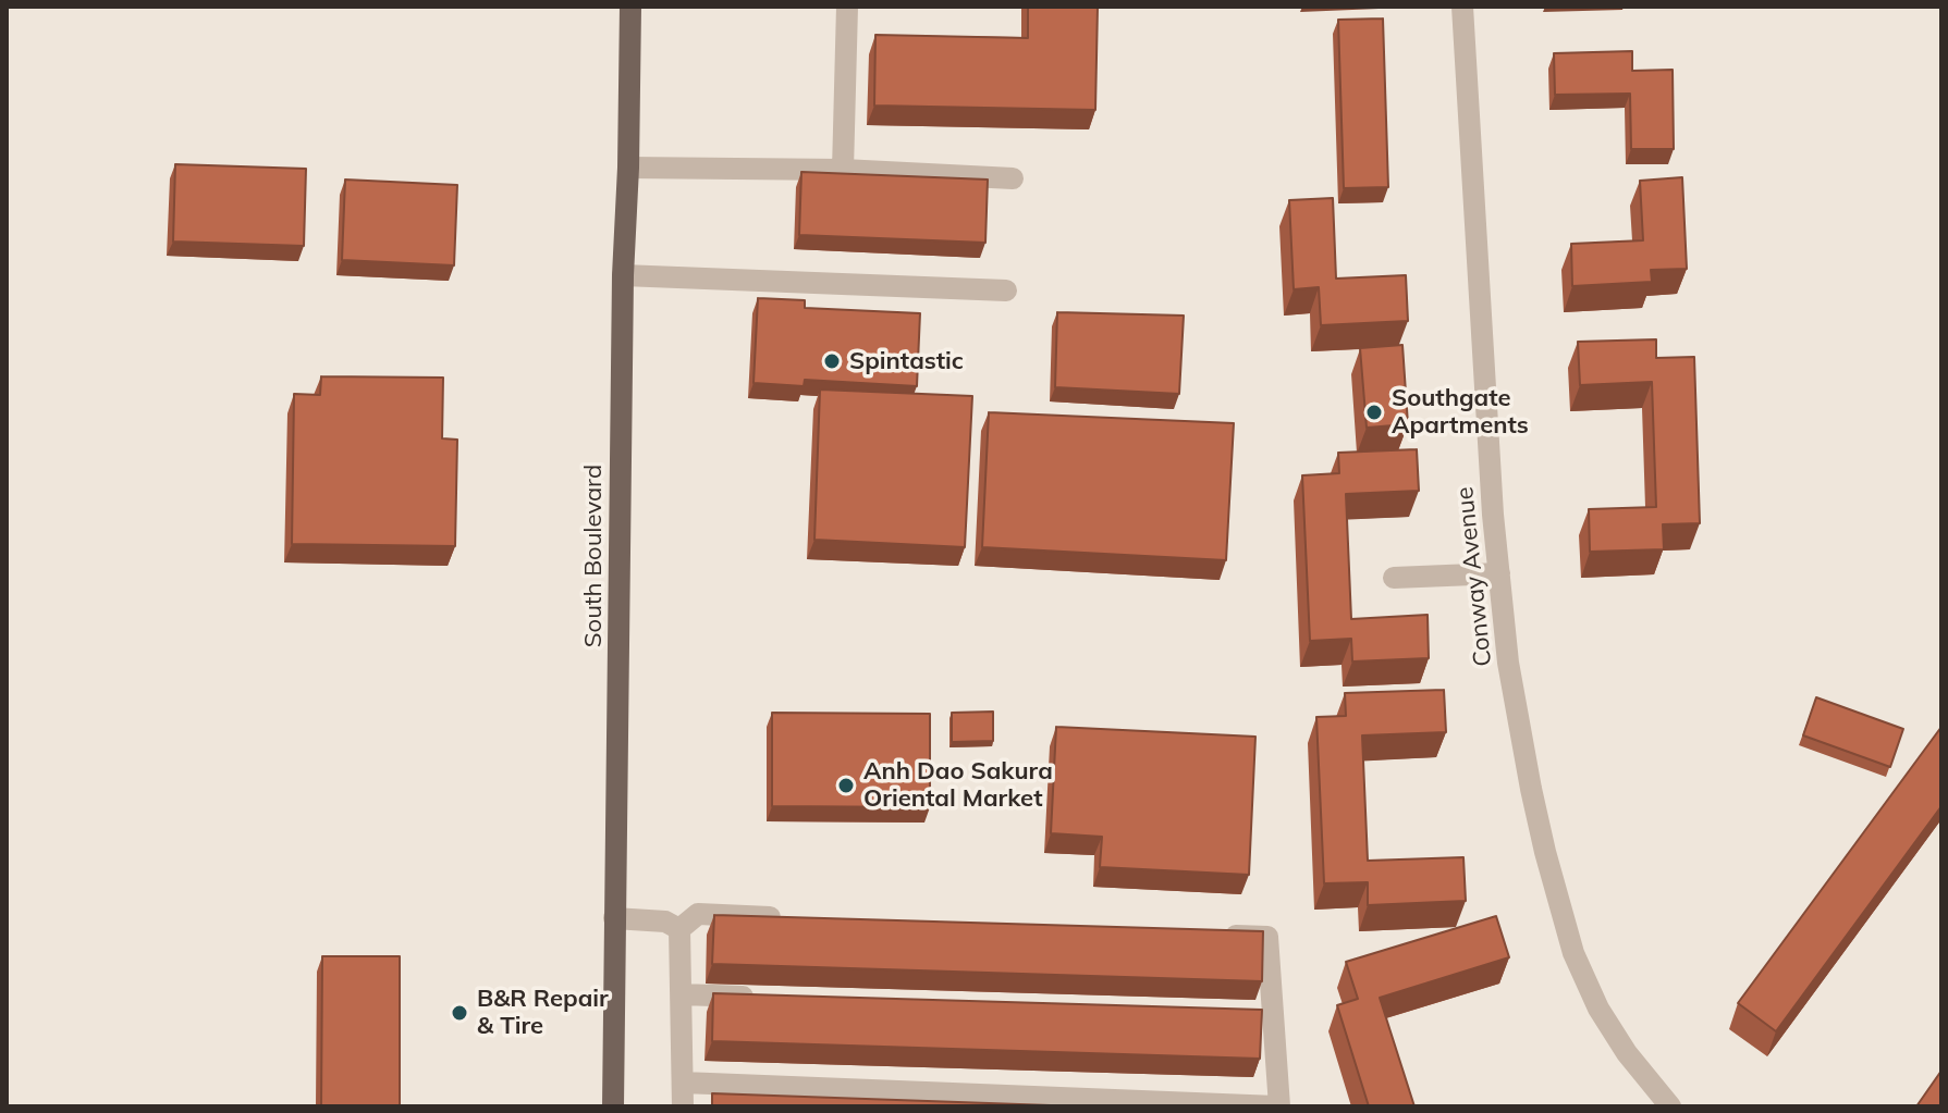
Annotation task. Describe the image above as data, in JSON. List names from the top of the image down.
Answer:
{
  "streets": {
    "main road": ["South Boulevard"],
    "street": ["Conway Avenue"]
  },
  "places": [
    "Spintastic",
    "Southgate Apartments",
    "Anh Dao Sakura Oriental Market",
    "B&R Repair & Tire"
  ]
}
